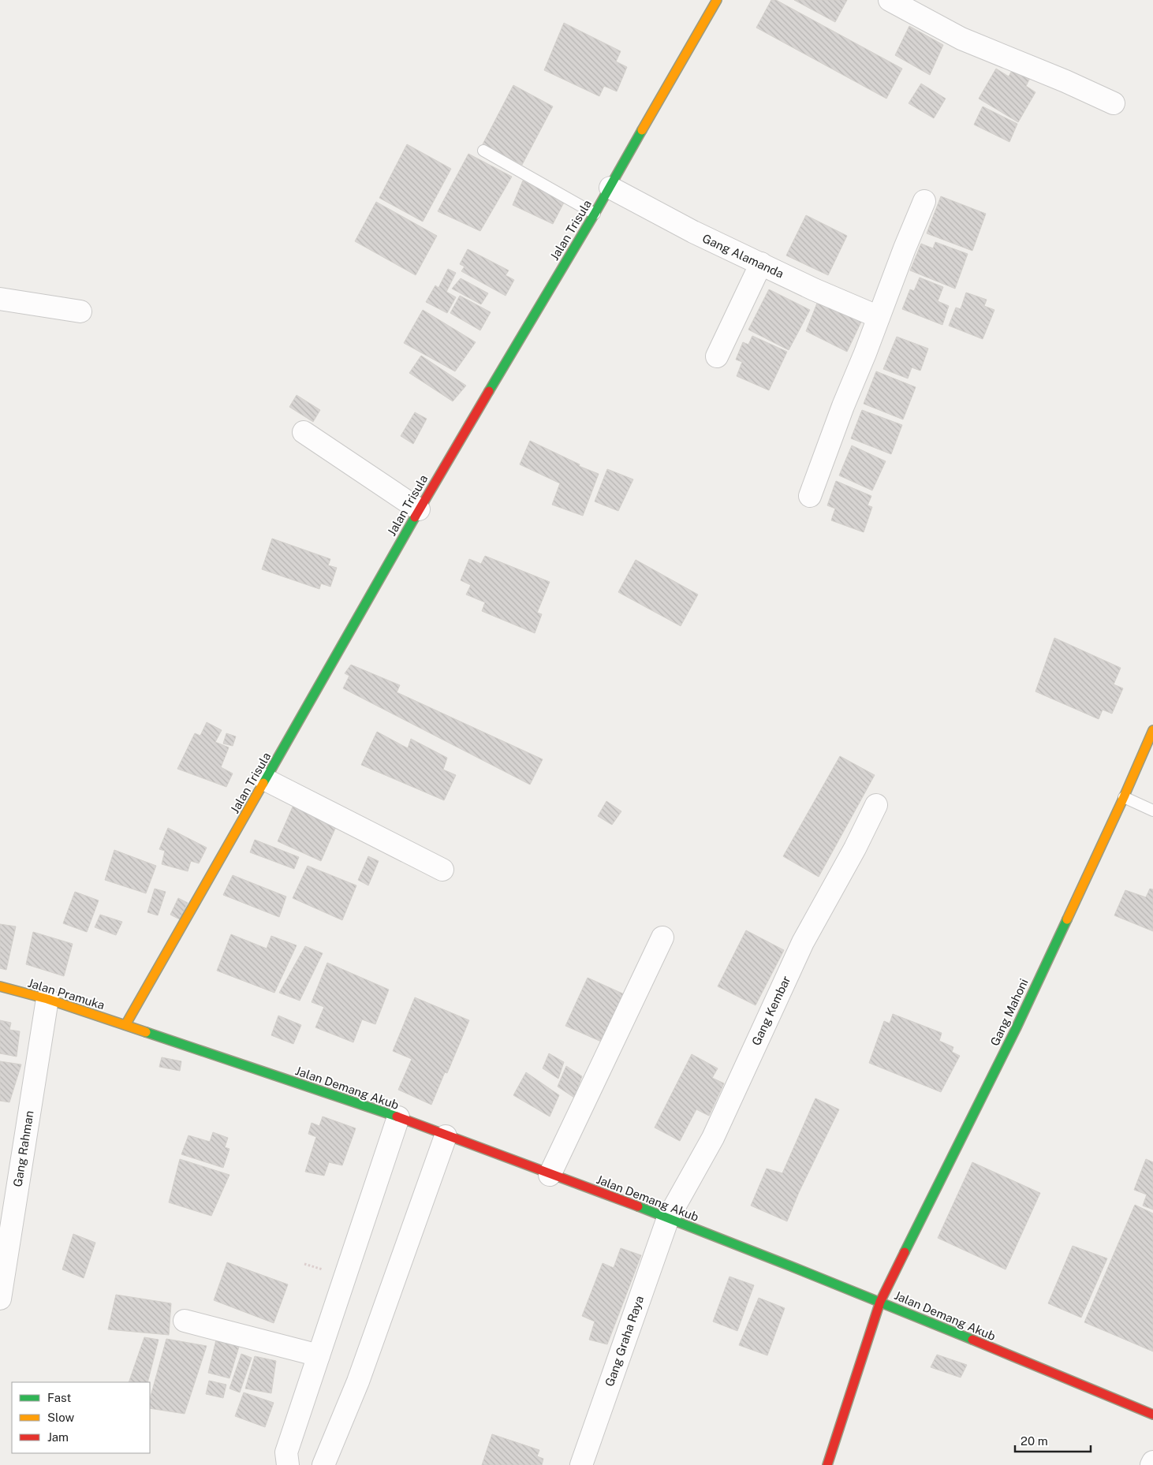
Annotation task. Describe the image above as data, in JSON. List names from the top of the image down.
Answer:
{
  "streets": {
    "street": [
      "Jalan Trisula",
      "Gang Alamanda",
      "Jalan Pramuka",
      "Gang Kembar",
      "Gang Mahoni",
      "Jalan Demang Akub",
      "Gang Rahman",
      "Gang Graha Raya"
    ]
  },
  "crossings": [
    ["Jalan Trisula", "Gang Alamanda"],
    ["Jalan Trisula", "Jalan Pramuka"],
    ["Jalan Trisula", "Jalan Demang Akub"],
    ["Jalan Pramuka", "Jalan Demang Akub"],
    ["Jalan Pramuka", "Gang Rahman"],
    ["Gang Kembar", "Jalan Demang Akub"],
    ["Gang Kembar", "Gang Graha Raya"],
    ["Gang Mahoni", "Jalan Demang Akub"],
    ["Jalan Demang Akub", "Gang Graha Raya"]
  ],
  "legend": ["Fast", "Slow", "Jam"],
  "scale_bar": "20 m"
}
